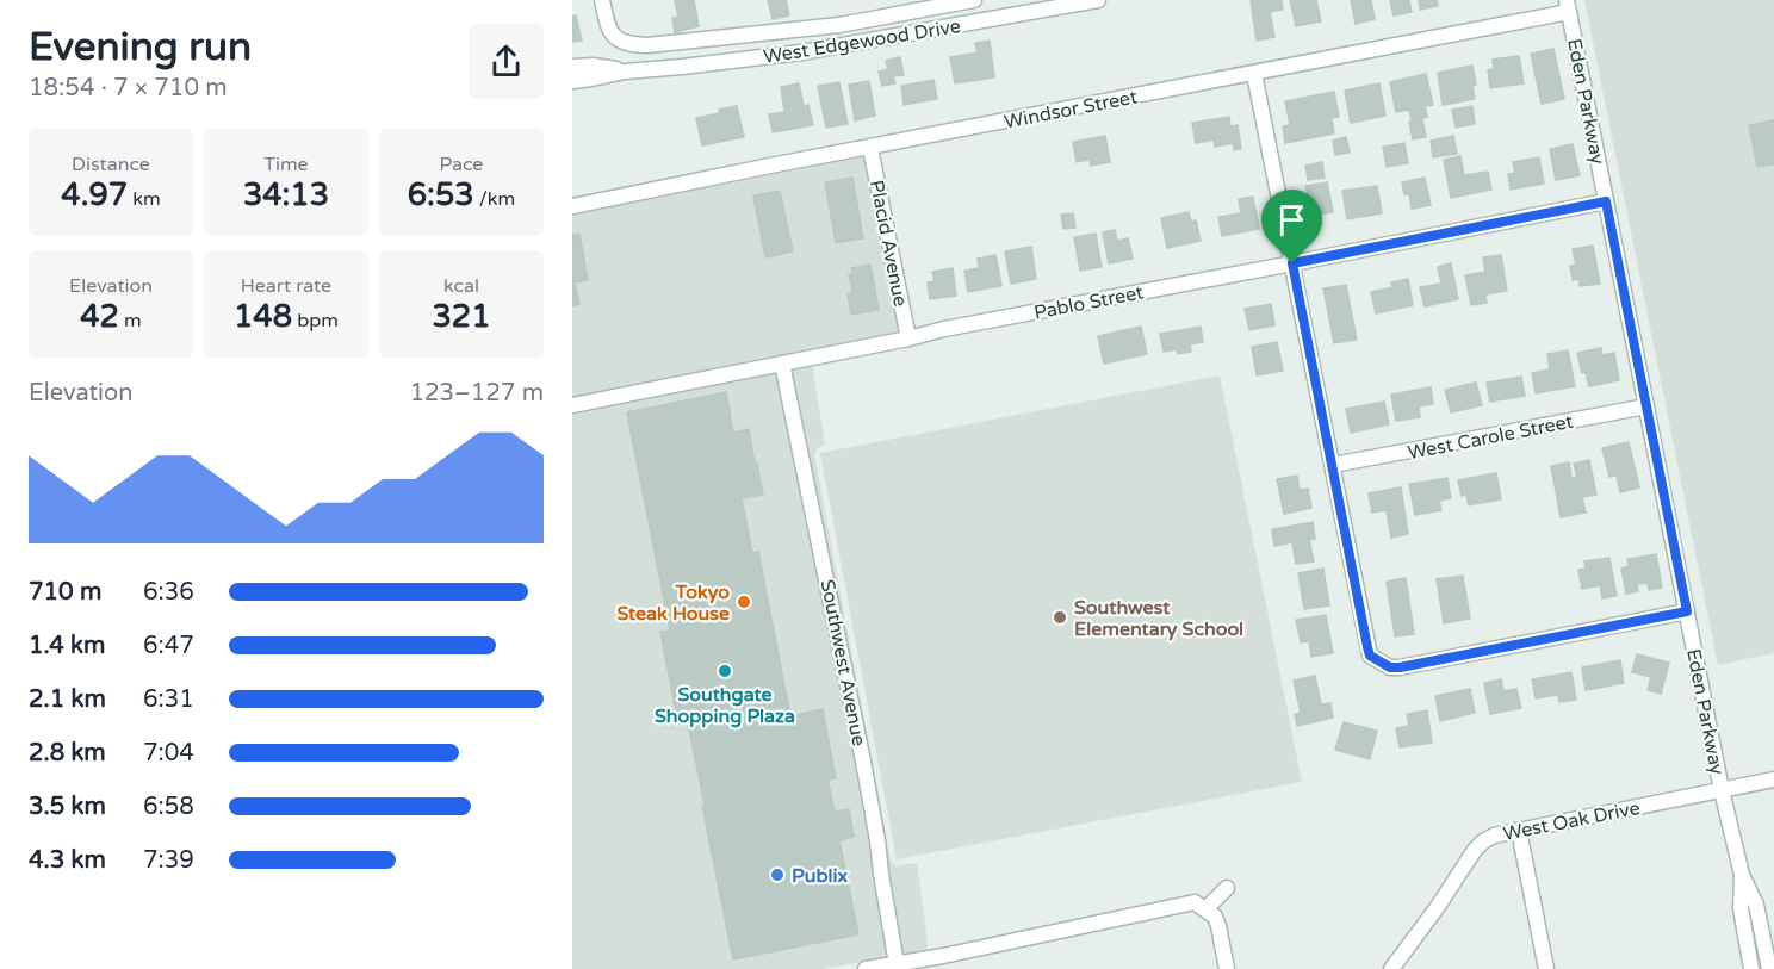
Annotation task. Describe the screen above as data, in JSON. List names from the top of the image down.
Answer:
{
  "streets": {
    "street": [
      "West Edgewood Drive",
      "Eden Parkway",
      "Windsor Street",
      "Placid Avenue",
      "Pablo Street",
      "West Carole Street",
      "Southwest Avenue",
      "West Oak Drive"
    ]
  },
  "crossings": [
    ["Eden Parkway", "Windsor Street"],
    ["Eden Parkway", "Pablo Street"],
    ["Eden Parkway", "West Carole Street"],
    ["Eden Parkway", "West Oak Drive"],
    ["Windsor Street", "Placid Avenue"],
    ["Placid Avenue", "Pablo Street"],
    ["Pablo Street", "Southwest Avenue"]
  ],
  "places": [
    "Tokyo Steak House",
    "Southwest Elementary School",
    "Southgate Shopping Plaza",
    "Publix"
  ],
  "page": {
    "heading": ["Evening run", "18:54 · 7 × 710 m"],
    "stats": [
      ["Distance", "4.97 km"],
      ["Time", "34:13"],
      ["Pace", "6:53 /km"],
      ["Elevation", "42 m"],
      ["Heart rate", "148 bpm"],
      ["kcal", "321"]
    ],
    "chart": ["Elevation", "123–127 m"],
    "list": [
      {
        "name": "710 m",
        "note": "6:36"
      },
      {
        "name": "1.4 km",
        "note": "6:47"
      },
      {
        "name": "2.1 km",
        "note": "6:31"
      },
      {
        "name": "2.8 km",
        "note": "7:04"
      },
      {
        "name": "3.5 km",
        "note": "6:58"
      },
      {
        "name": "4.3 km",
        "note": "7:39"
      }
    ]
  }
}
